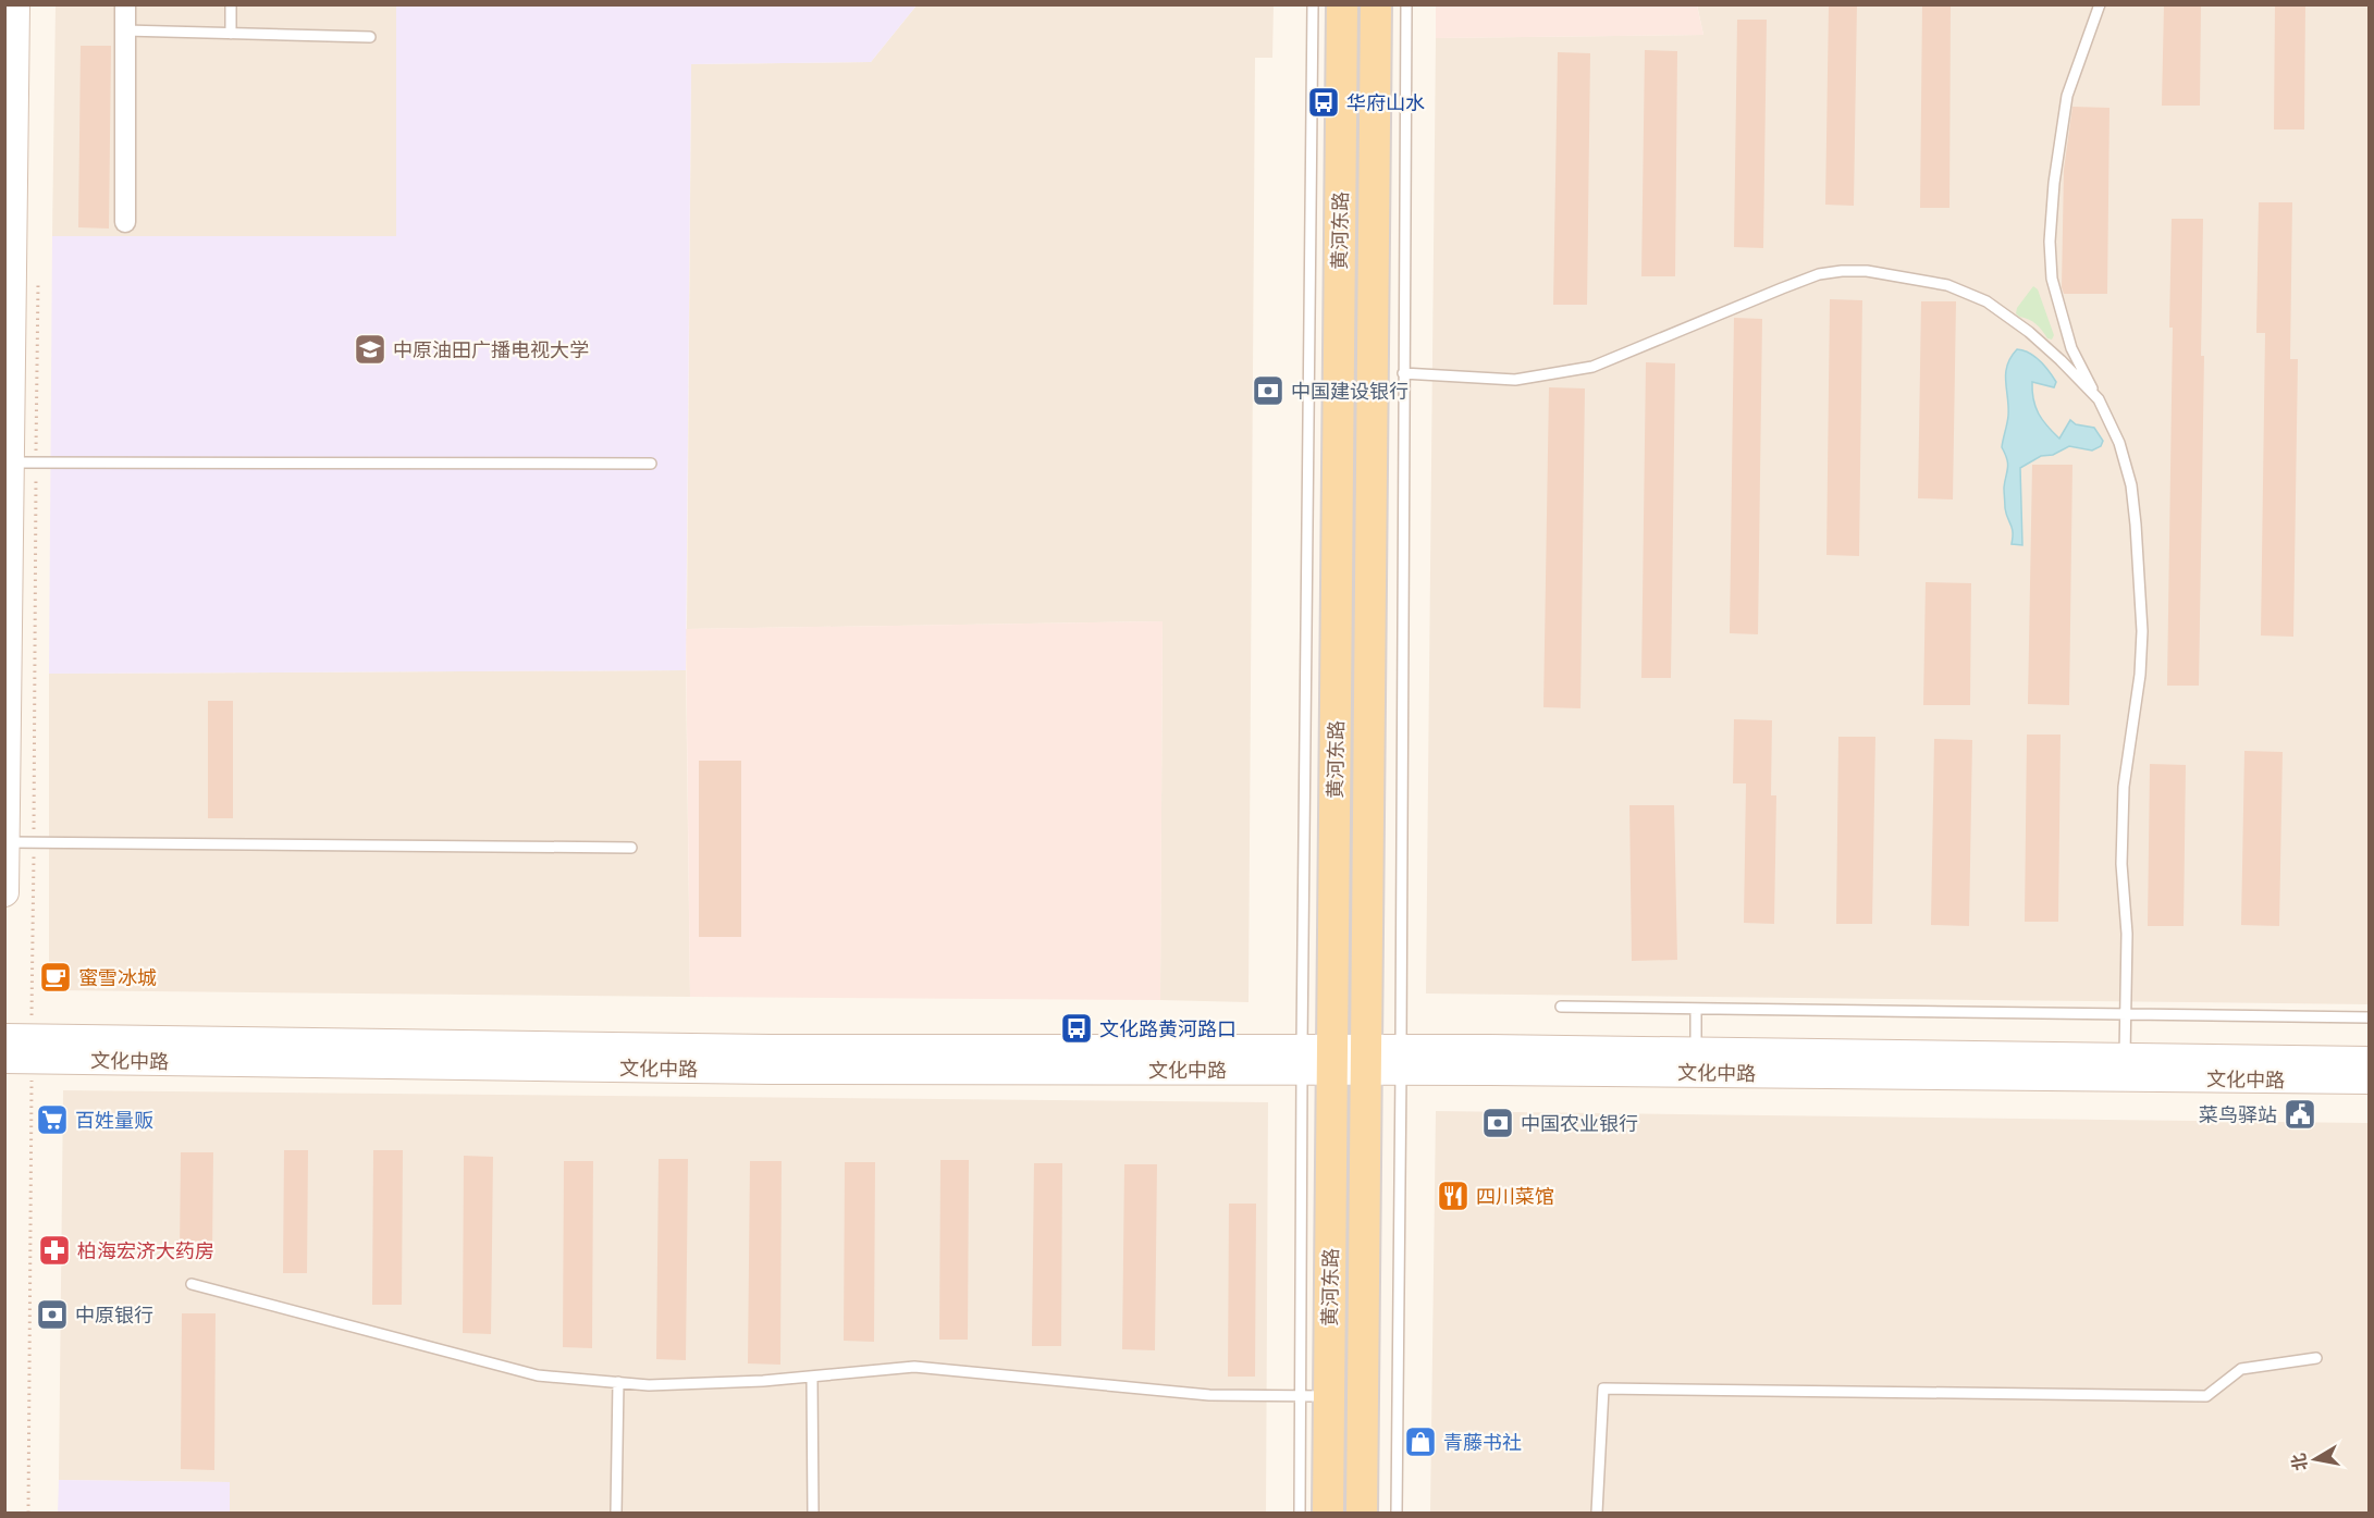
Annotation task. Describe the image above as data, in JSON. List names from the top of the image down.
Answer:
{
  "streets": {
    "main road": ["黄河东路"],
    "street": ["文化中路"]
  },
  "crossings": [
    ["黄河东路", "文化中路"]
  ],
  "places": {
    "bus stop": ["华府山水", "文化路黄河路口"],
    "school or university": ["中原油田广播电视大学"],
    "bank": ["中国建设银行", "中国农业银行", "中原银行"],
    "cafe": ["蜜雪冰城"],
    "public building": ["菜鸟驿站"],
    "supermarket": ["百姓量贩"],
    "restaurant": ["四川菜馆"],
    "pharmacy": ["柏海宏济大药房"],
    "shop": ["青藤书社"]
  },
  "north": "left"
}
